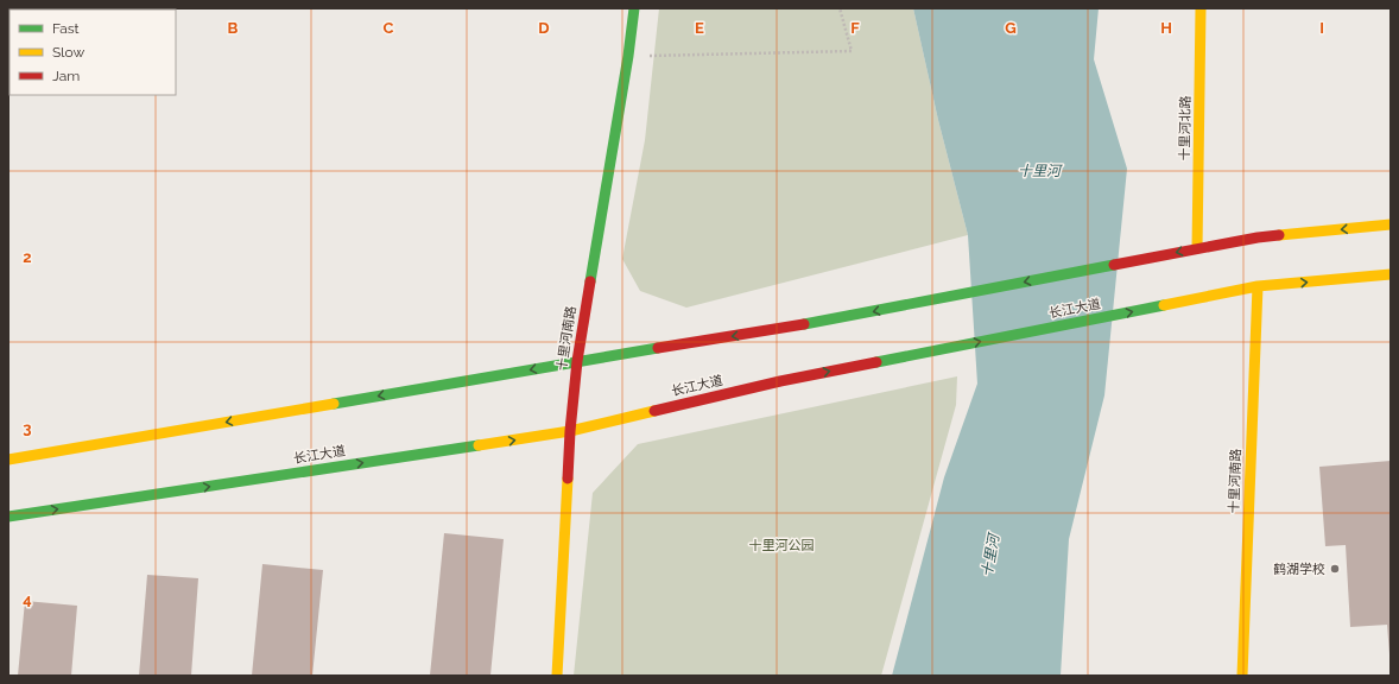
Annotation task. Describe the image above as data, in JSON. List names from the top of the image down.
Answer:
{
  "streets": {
    "main road": ["十里河北路", "长江大道", "十里河南路"]
  },
  "crossings": [
    ["长江大道", "十里河南路"]
  ],
  "water": ["十里河"],
  "parks": ["十里河公园"],
  "places": ["鹤湖学校"],
  "legend": ["Fast", "Slow", "Jam"],
  "grid": {
    "columns": [
      "B",
      "C",
      "D",
      "E",
      "F",
      "G",
      "H",
      "I"
    ],
    "rows": ["2", "3", "4"]
  }
}
